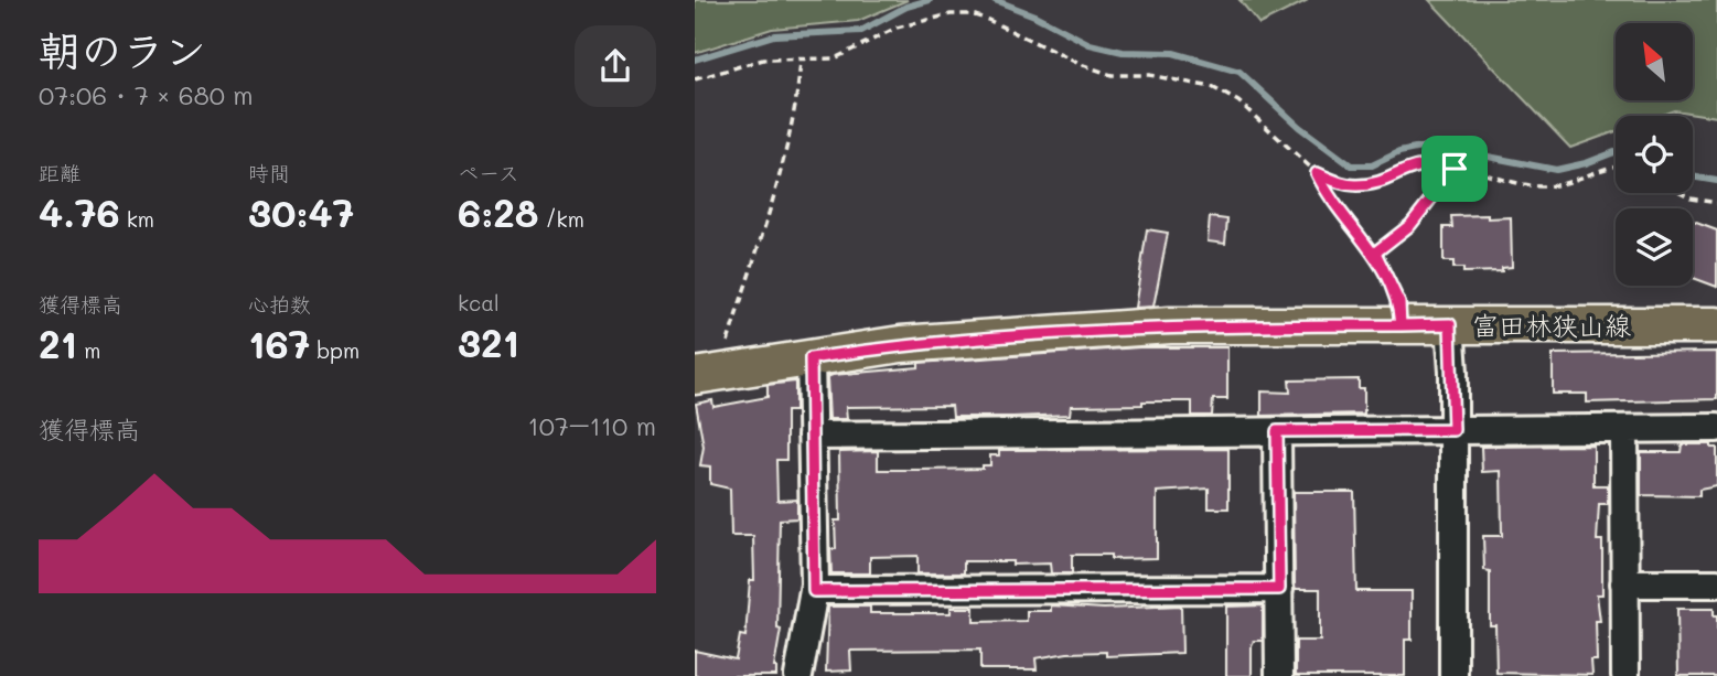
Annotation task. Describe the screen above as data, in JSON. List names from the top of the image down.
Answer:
{
  "streets": {
    "main road": ["富田林狭山線"]
  },
  "north": "top left",
  "page": {
    "heading": ["朝のラン", "07:06 · 7 × 680 m"],
    "stats": [
      ["距離", "4.76 km"],
      ["時間", "30:47"],
      ["ペース", "6:28 /km"],
      ["獲得標高", "21 m"],
      ["心拍数", "167 bpm"],
      ["kcal", "321"]
    ],
    "chart": ["獲得標高", "107–110 m"]
  }
}
